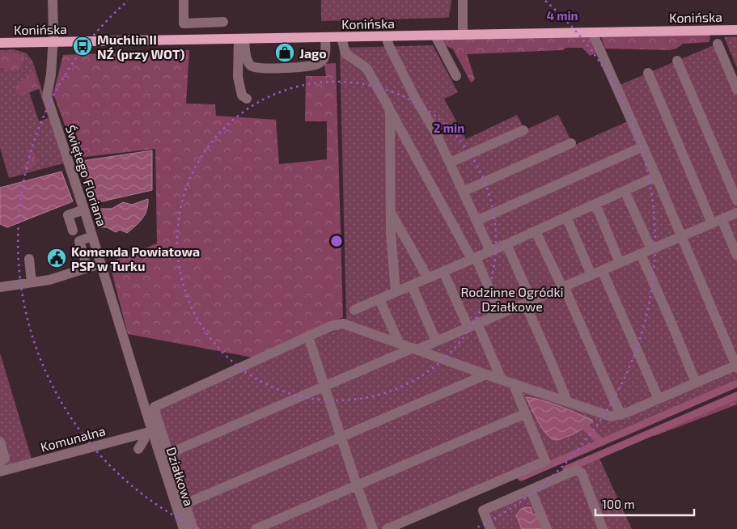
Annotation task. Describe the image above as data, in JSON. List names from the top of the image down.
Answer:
{
  "streets": {
    "main road": ["Konińska"],
    "street": ["Świętego Floriana", "Komunalna", "Działkowa"]
  },
  "crossings": [
    ["Konińska", "Świętego Floriana"],
    ["Świętego Floriana", "Komunalna"],
    ["Świętego Floriana", "Działkowa"],
    ["Komunalna", "Działkowa"]
  ],
  "parks": ["Rodzinne Ogródki Działkowe"],
  "places": {
    "bus stop": ["Muchlin II NŹ (przy WOT)"],
    "shop": ["Jago"],
    "public building": ["Komenda Powiatowa PSP w Turku"]
  },
  "scale_bar": "100 m",
  "rings": ["4 min", "2 min"]
}
